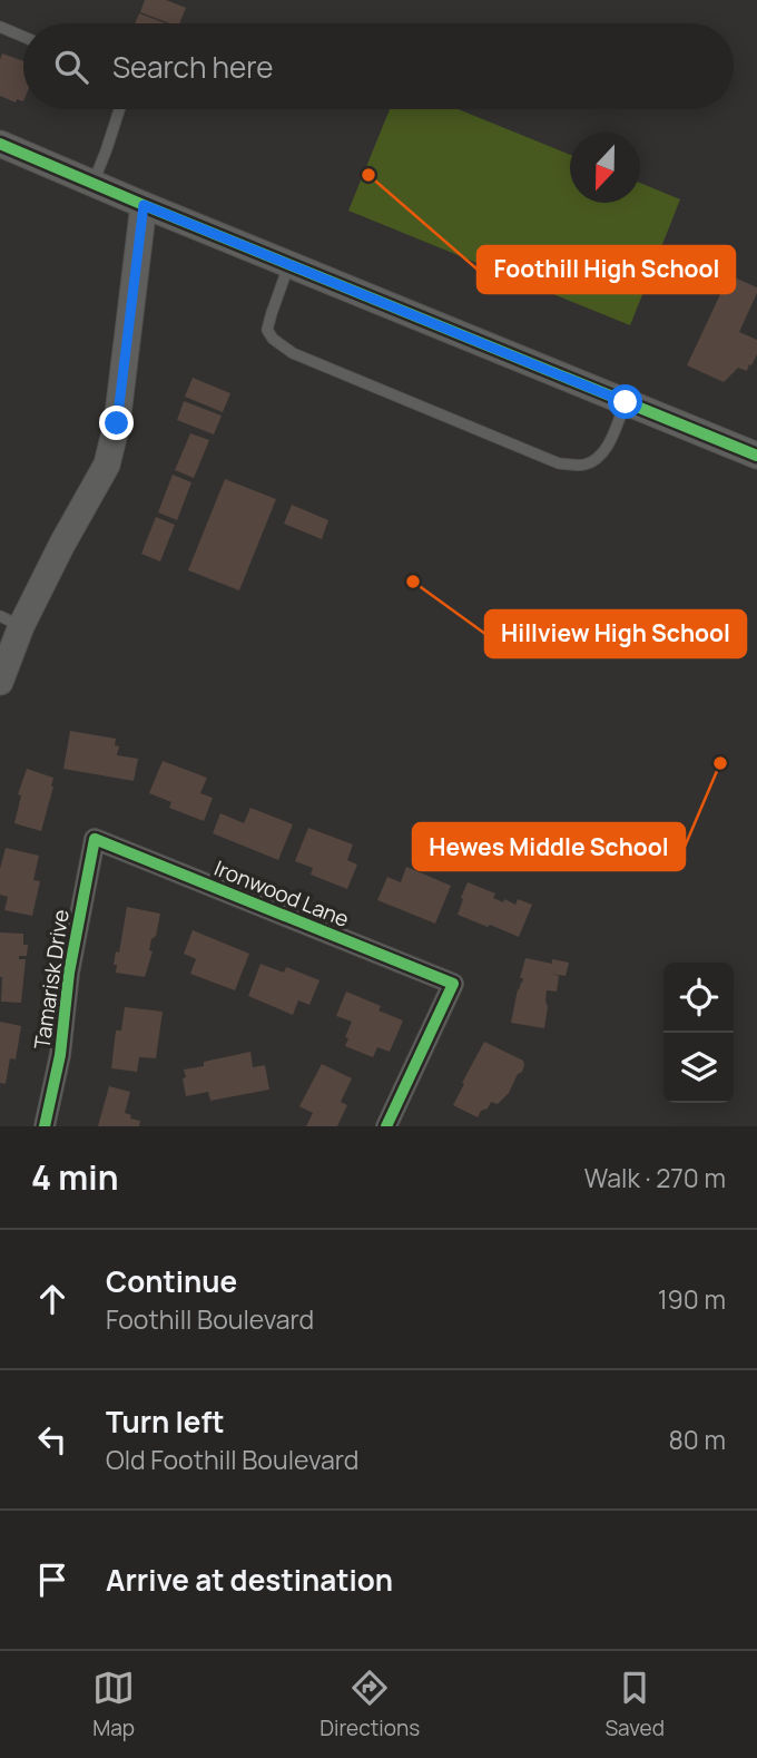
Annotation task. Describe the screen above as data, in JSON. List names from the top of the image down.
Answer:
{
  "streets": {
    "street": ["Ironwood Lane", "Tamarisk Drive"]
  },
  "crossings": [
    ["Ironwood Lane", "Tamarisk Drive"]
  ],
  "places": ["Foothill High School", "Hillview High School", "Hewes Middle School"],
  "north": "bottom",
  "page": {
    "search": "Search here",
    "heading": ["4 min", "Walk · 270 m"],
    "list": [
      ["Continue", "Foothill Boulevard", "190 m"],
      ["Turn left", "Old Foothill Boulevard", "80 m"],
      "Arrive at destination"
    ],
    "nav": ["Map", "Directions", "Saved"]
  }
}
